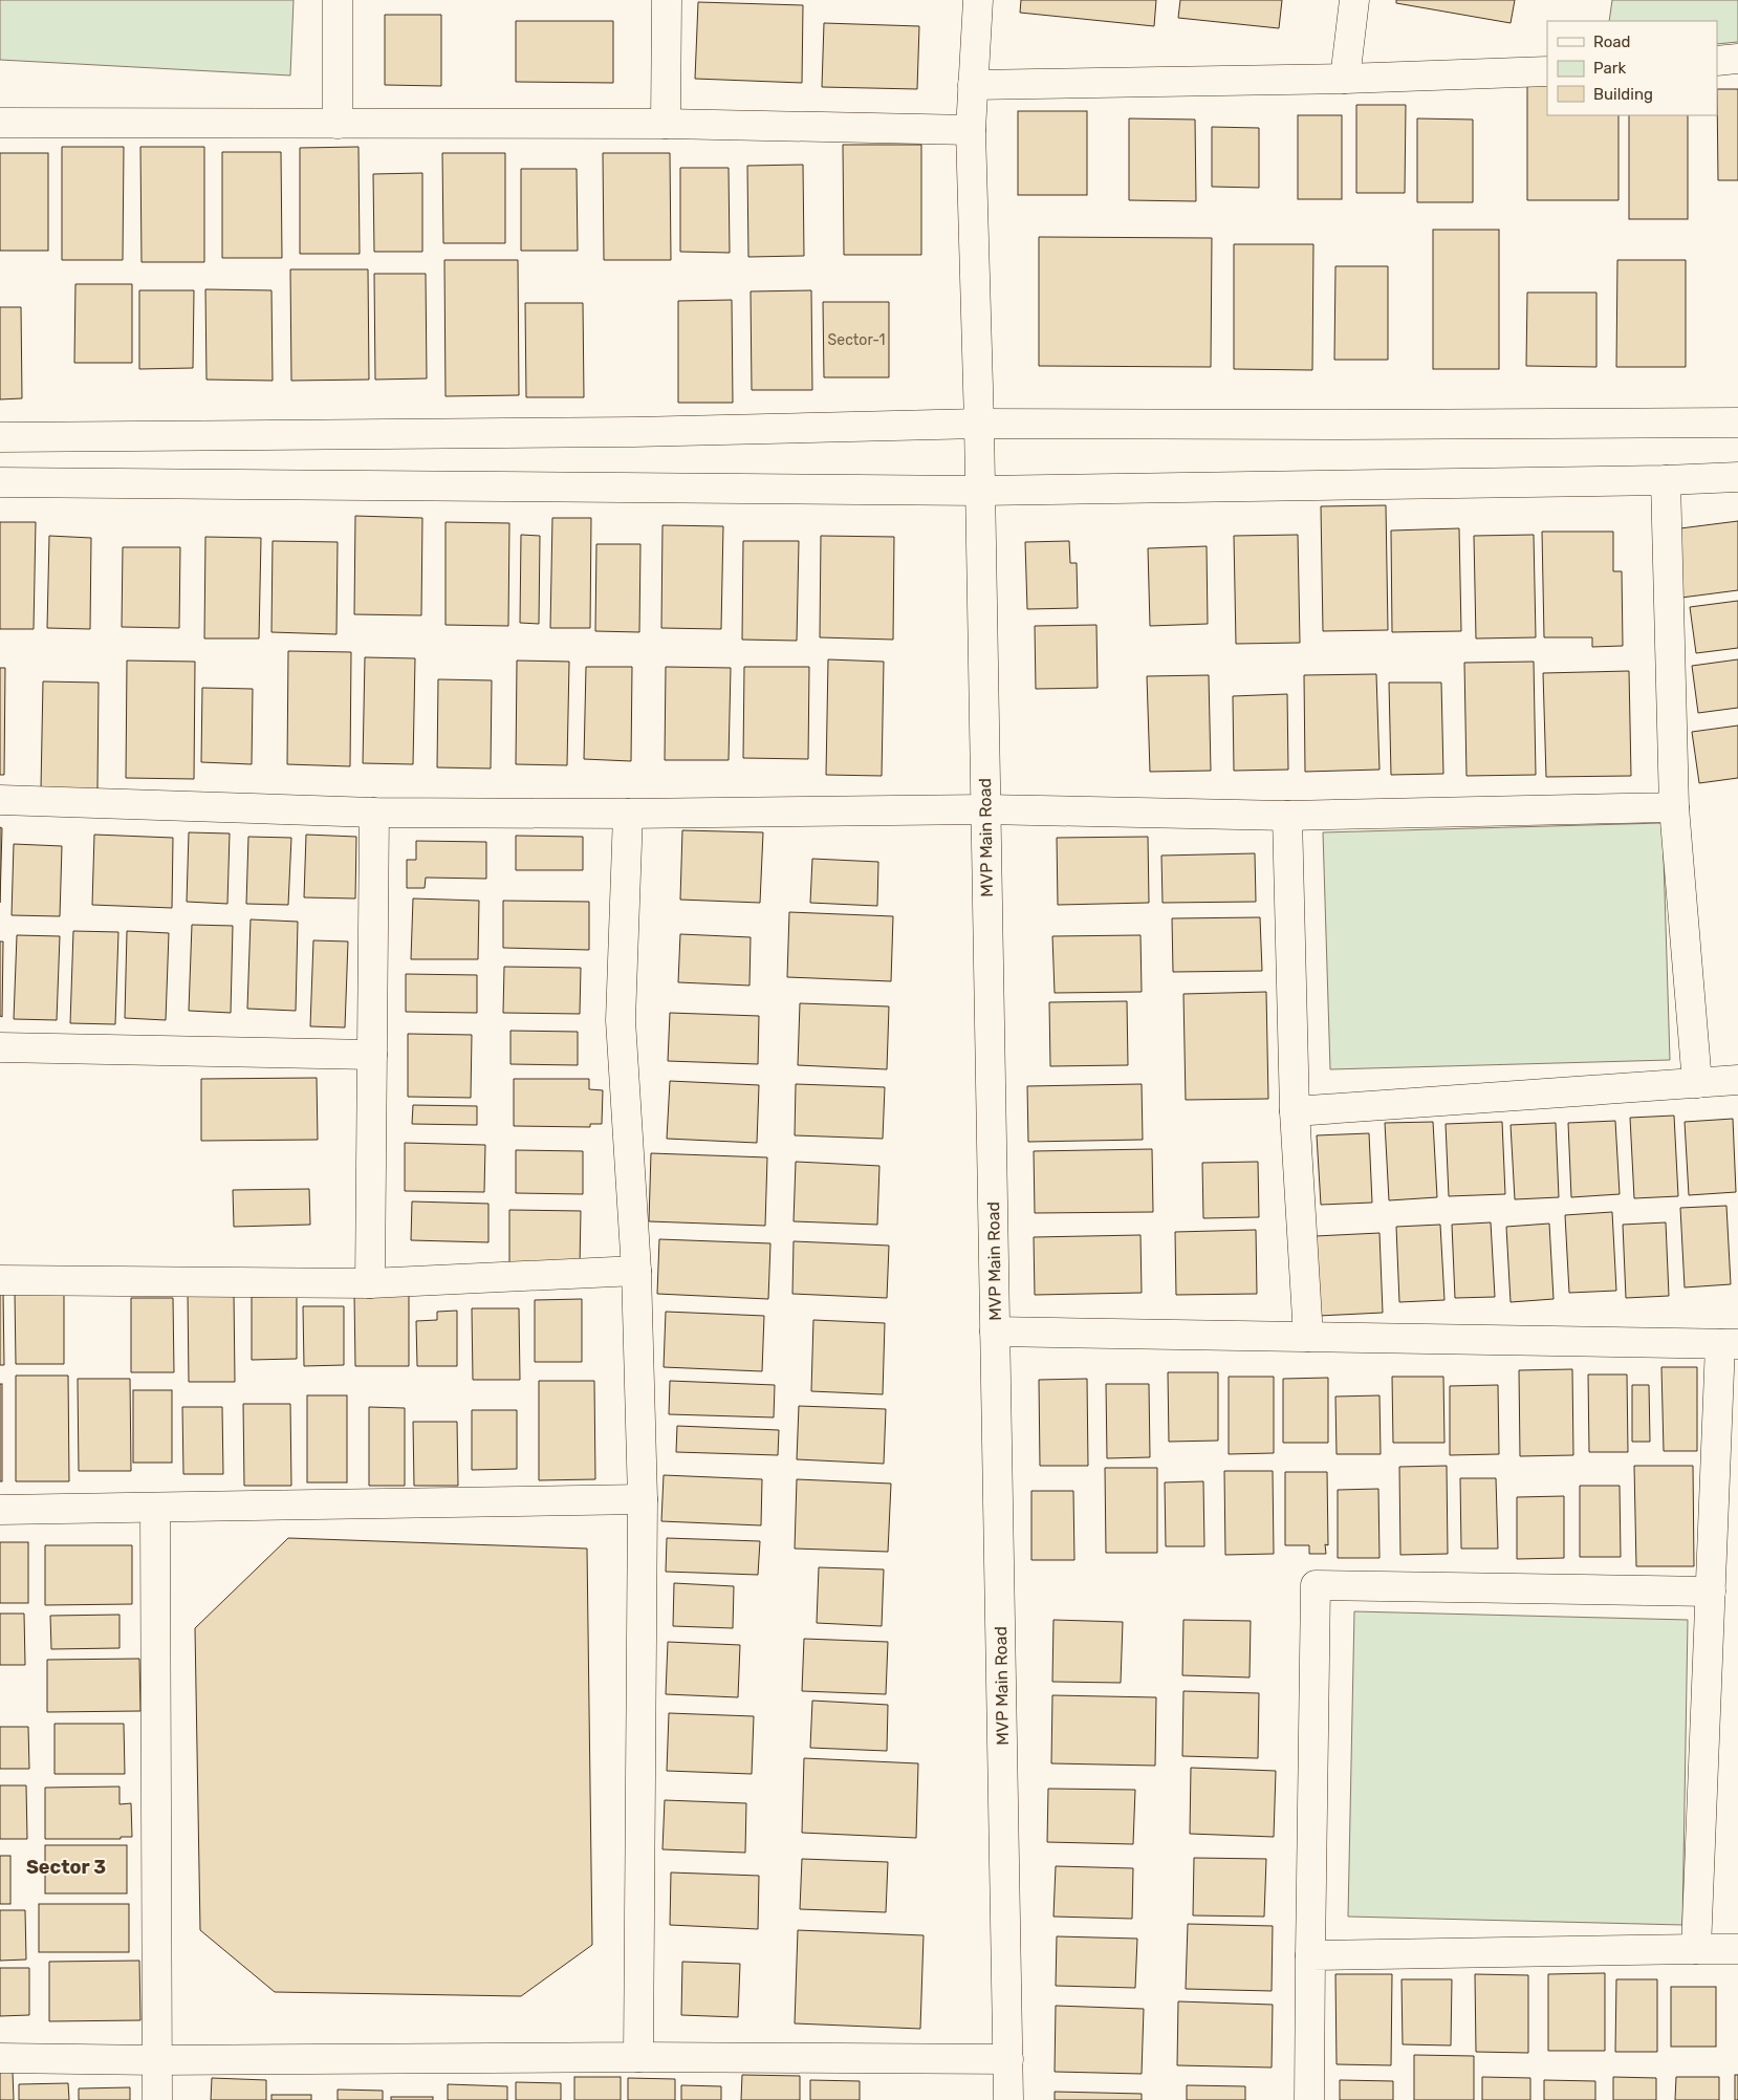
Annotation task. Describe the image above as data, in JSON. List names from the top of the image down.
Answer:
{
  "streets": {
    "street": ["MVP Main Road"]
  },
  "districts": ["Sector 3"],
  "house_numbers": ["Sector-1"],
  "legend": ["Road", "Park", "Building"]
}
